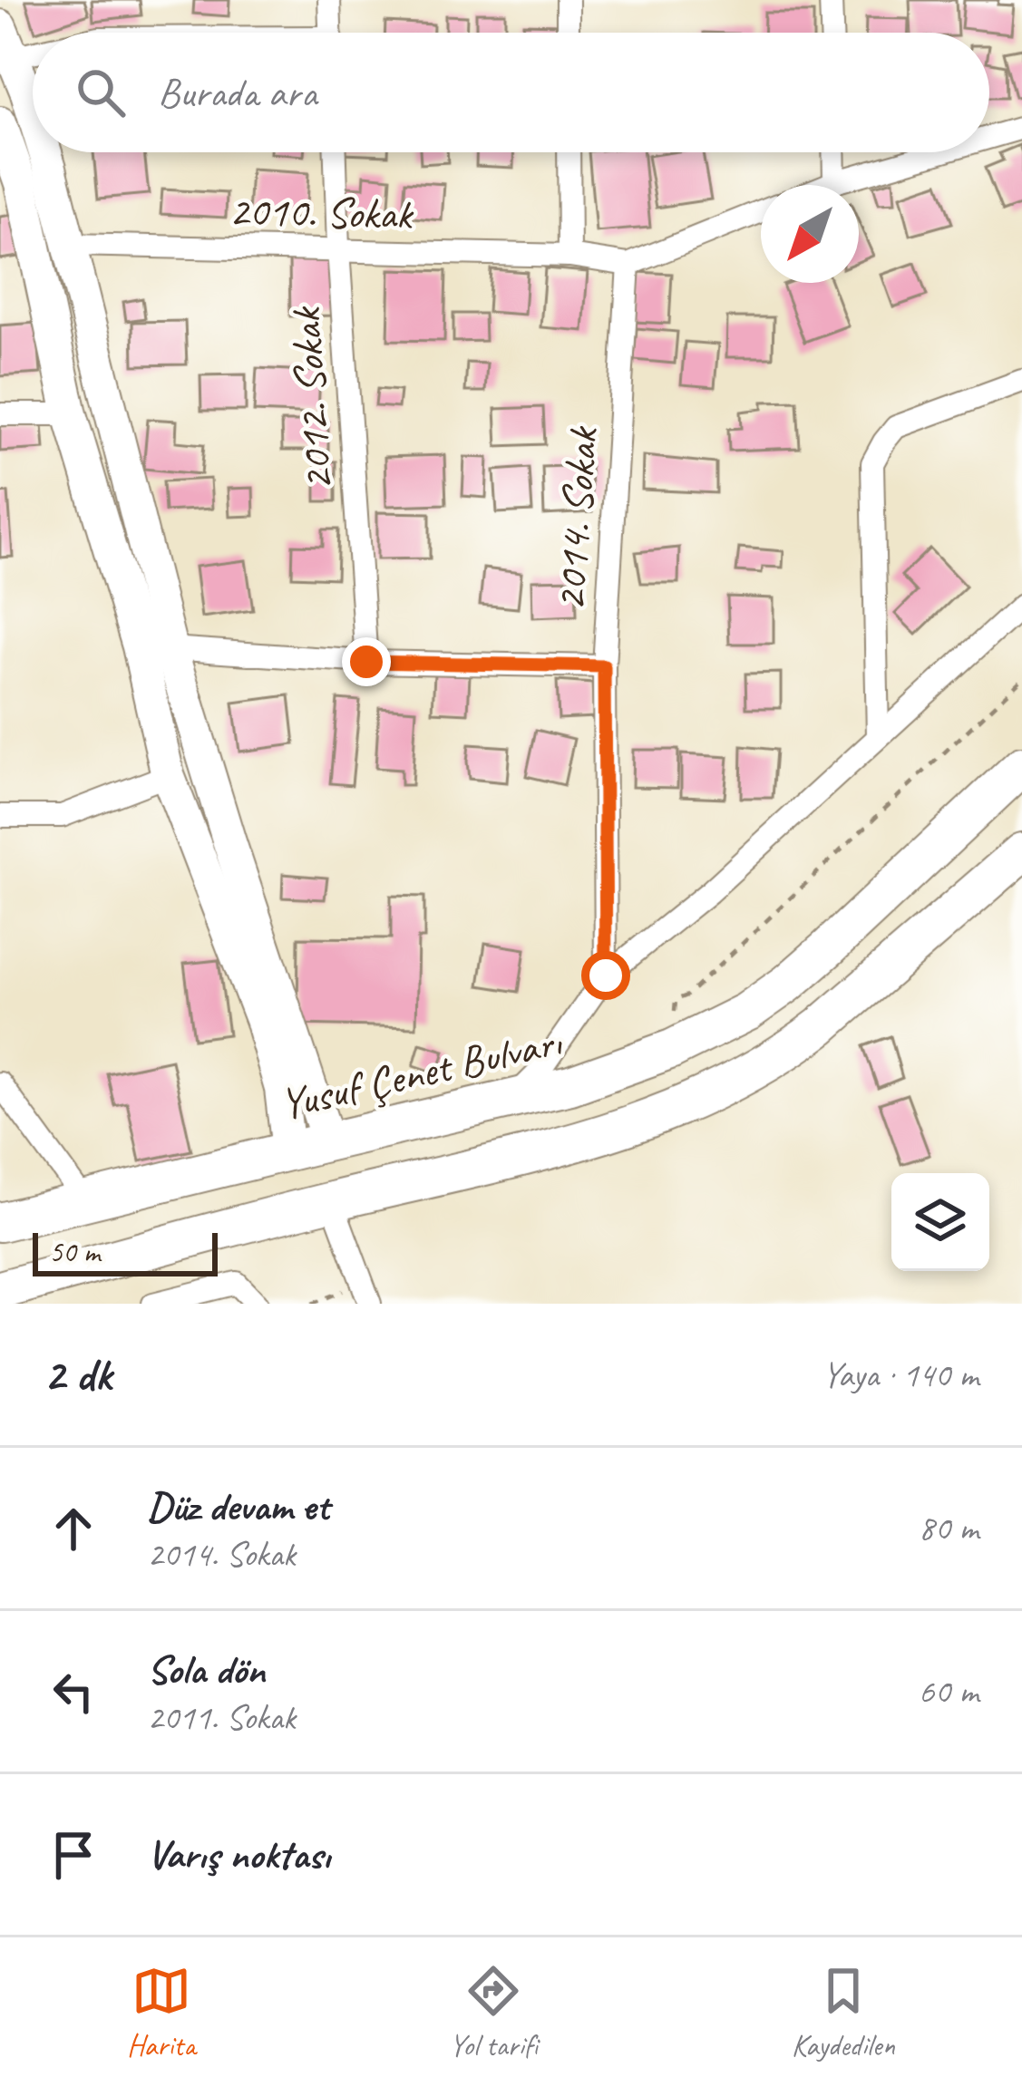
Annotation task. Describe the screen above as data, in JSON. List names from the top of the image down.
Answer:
{
  "streets": {
    "highway": ["Yusuf Çenet Bulvarı"],
    "street": ["2010. Sokak", "2012. Sokak", "2014. Sokak"]
  },
  "crossings": [
    ["2010. Sokak", "2012. Sokak"],
    ["2010. Sokak", "2014. Sokak"]
  ],
  "scale_bar": "50 m",
  "north": "bottom left",
  "page": {
    "search": "Burada ara",
    "scale": "50 m",
    "heading": ["2 dk", "Yaya · 140 m"],
    "list": [
      ["Düz devam et", "2014. Sokak", "80 m"],
      ["Sola dön", "2011. Sokak", "60 m"],
      "Varış noktası"
    ],
    "nav": ["Harita", "Yol tarifi", "Kaydedilen"]
  }
}
